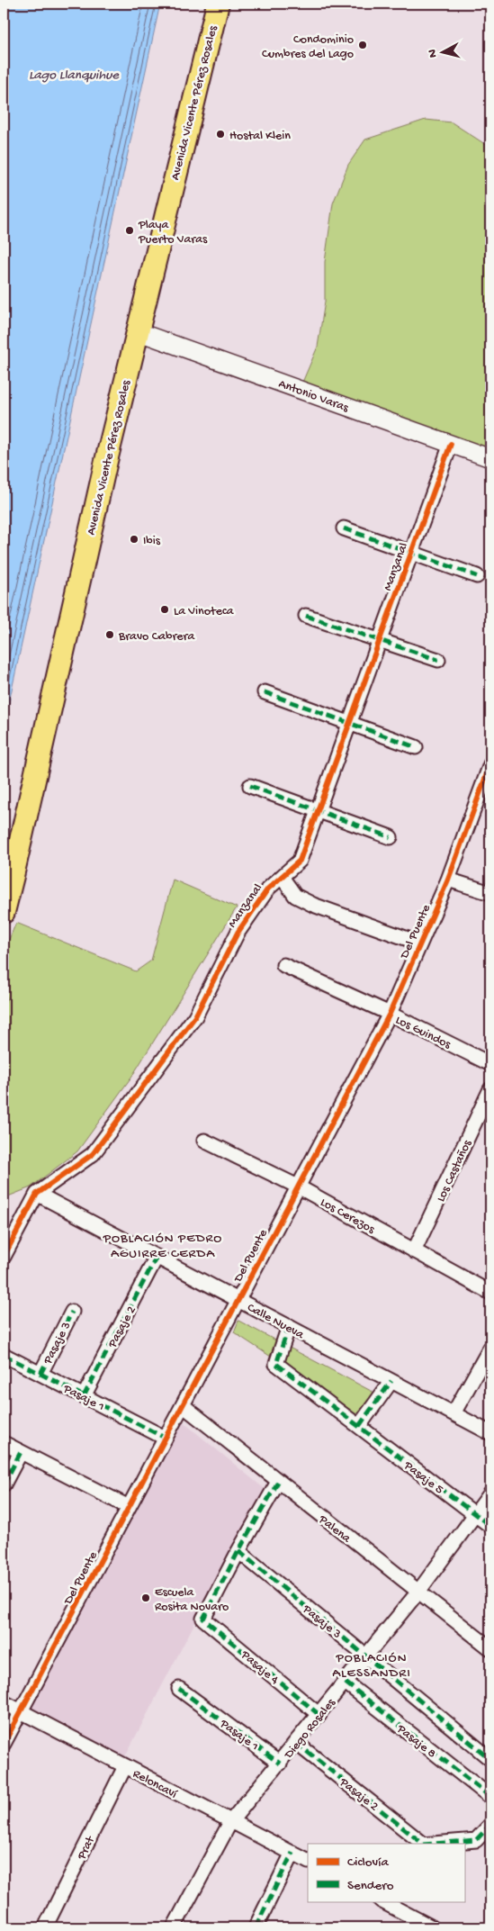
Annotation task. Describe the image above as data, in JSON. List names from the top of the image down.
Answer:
{
  "streets": {
    "main road": ["Avenida Vicente Pérez Rosales"],
    "street": [
      "Antonio Varas",
      "Manzanal",
      "Del Puente",
      "Los Guindos",
      "Los Castaños",
      "Los Cerezos",
      "Calle Nueva",
      "Pasaje 2",
      "Pasaje 3",
      "Pasaje 1",
      "Pasaje 5",
      "Palena",
      "Pasaje 4",
      "Diego Rosales",
      "Pasaje 8",
      "Reloncaví",
      "Prat"
    ]
  },
  "crossings": [
    ["Avenida Vicente Pérez Rosales", "Antonio Varas"],
    ["Antonio Varas", "Manzanal"],
    ["Manzanal", "Calle Nueva"],
    ["Del Puente", "Los Guindos"],
    ["Del Puente", "Los Cerezos"],
    ["Del Puente", "Calle Nueva"],
    ["Del Puente", "Pasaje 1"],
    ["Del Puente", "Palena"],
    ["Del Puente", "Reloncaví"],
    ["Los Castaños", "Los Cerezos"],
    ["Calle Nueva", "Pasaje 2"],
    ["Calle Nueva", "Pasaje 5"],
    ["Pasaje 2", "Pasaje 1"],
    ["Pasaje 2", "Diego Rosales"],
    ["Pasaje 3", "Pasaje 1"],
    ["Pasaje 3", "Pasaje 4"],
    ["Pasaje 3", "Diego Rosales"],
    ["Pasaje 1", "Diego Rosales"],
    ["Pasaje 5", "Diego Rosales"],
    ["Palena", "Diego Rosales"],
    ["Pasaje 4", "Diego Rosales"],
    ["Diego Rosales", "Pasaje 8"],
    ["Diego Rosales", "Reloncaví"],
    ["Reloncaví", "Prat"]
  ],
  "districts": ["POBLACIÓN PEDRO AGUIRRE CERDA", "POBLACIÓN ALESSANDRI"],
  "water": ["Lago Llanquihue"],
  "places": [
    "Condominio Cumbres del Lago",
    "Hostal Klein",
    "Playa Puerto Varas",
    "Ibis",
    "La Vinoteca",
    "Bravo Cabrera",
    "Escuela Rosita Novaro"
  ],
  "legend": ["Ciclovía", "Sendero"],
  "north": "left"
}
